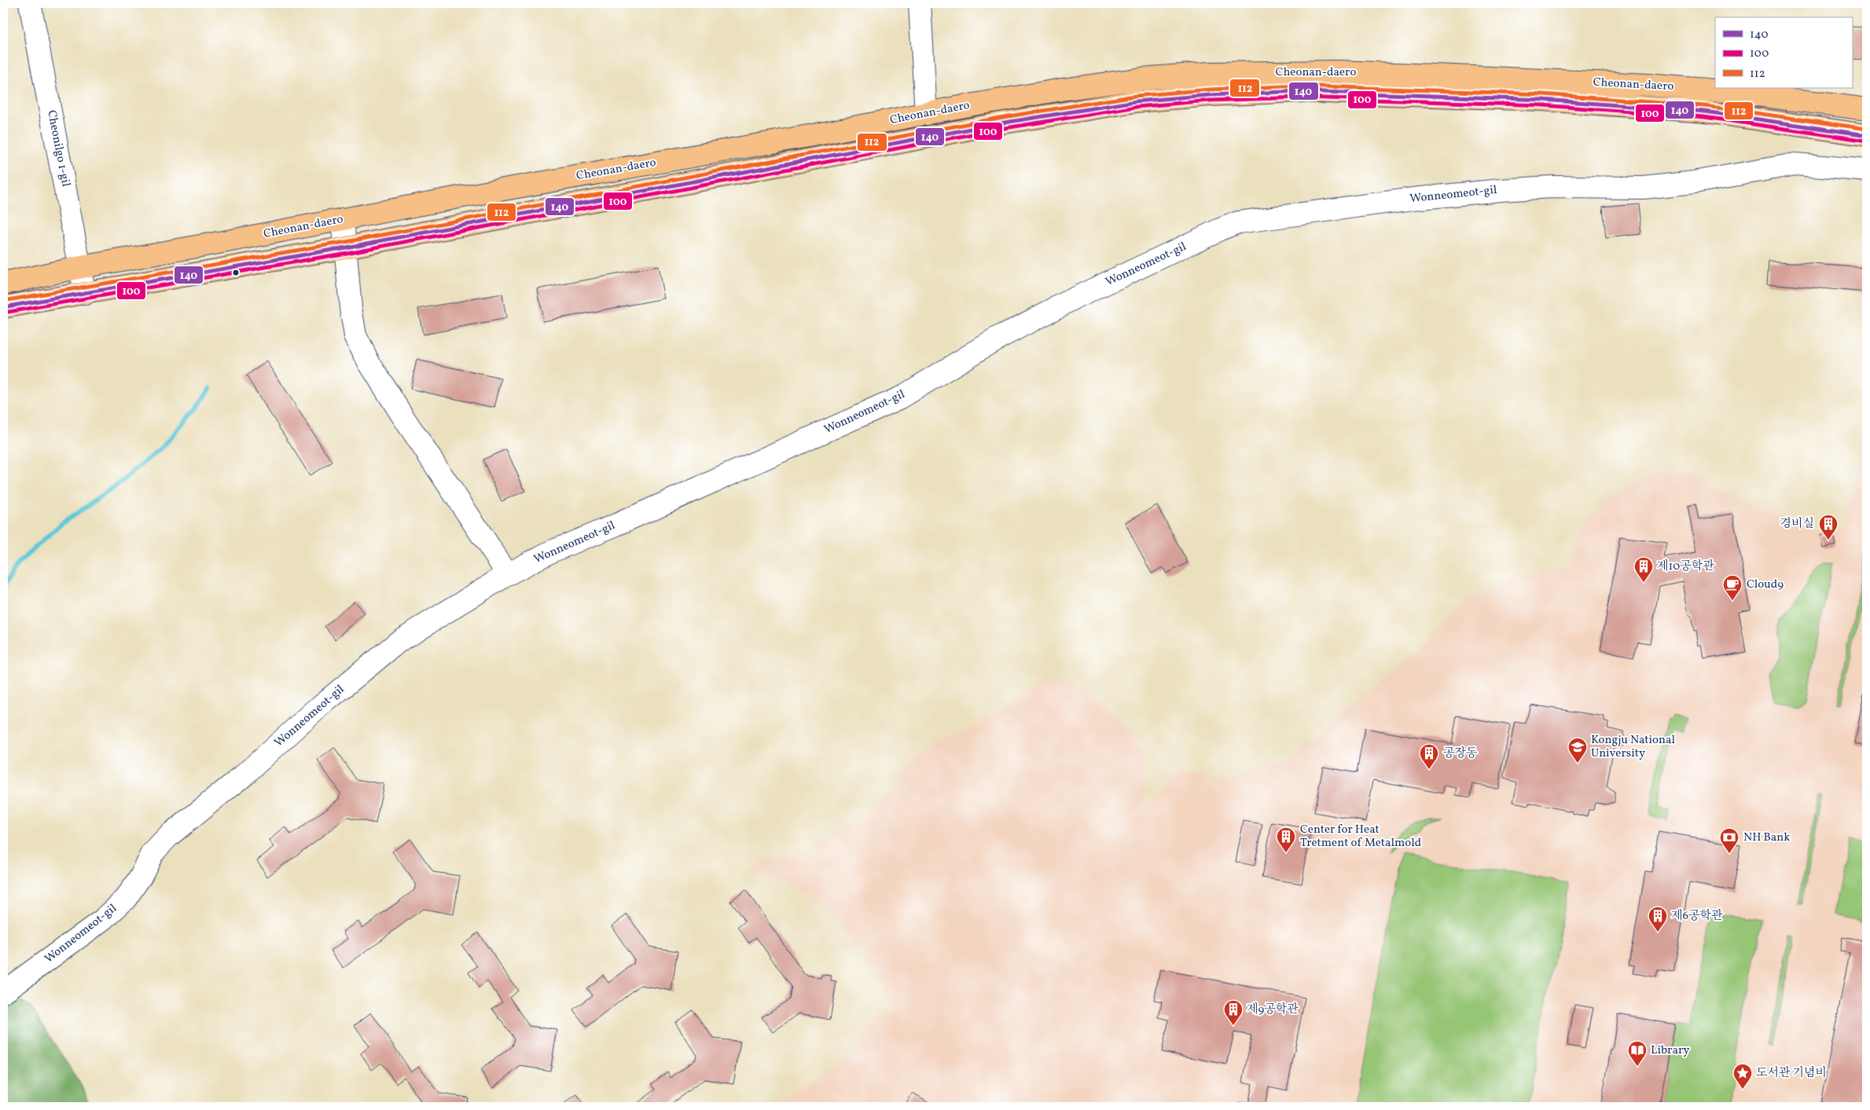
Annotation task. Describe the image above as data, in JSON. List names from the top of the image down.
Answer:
{
  "streets": {
    "main road": ["Cheonan-daero"],
    "street": ["Cheonilgo 1-gil", "Wonneomeot-gil"]
  },
  "crossings": [
    ["Cheonan-daero", "Cheonilgo 1-gil"]
  ],
  "places": {
    "building": [
      "경비실",
      "제10공학관",
      "공장동",
      "Center for Heat Tretment of Metalmold",
      "제6공학관",
      "제9공학관"
    ],
    "cafe": ["Cloud9"],
    "school or university": ["Kongju National University"],
    "bank": ["NH Bank"],
    "library": ["Library"],
    "place": ["도서관 기념비"]
  },
  "lines": ["transit line 112", "transit line 140", "transit line 100"],
  "legend": ["140", "100", "112"]
}
